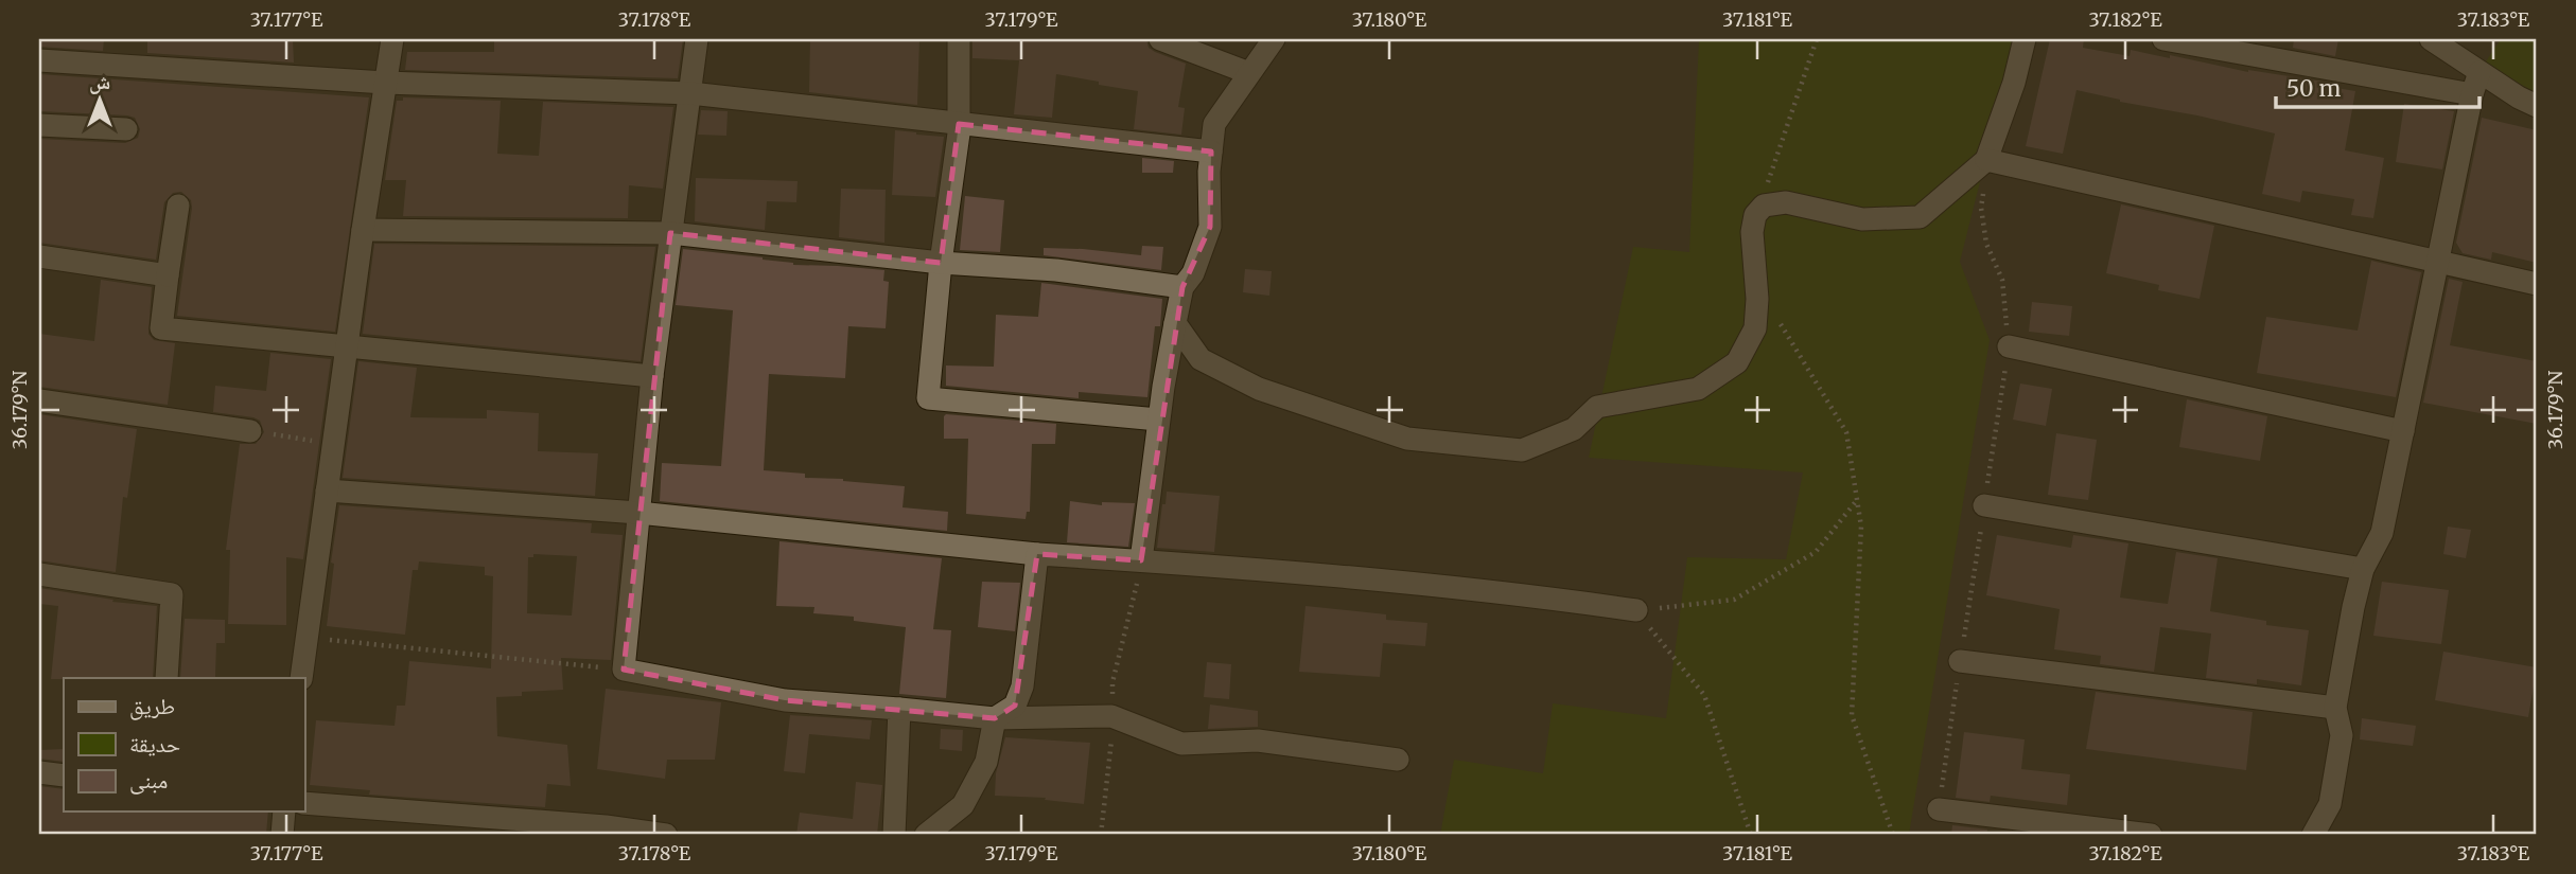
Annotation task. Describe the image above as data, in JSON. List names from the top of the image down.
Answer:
{
  "legend": ["طريق", "حديقة", "مبنى"],
  "scale_bar": "50 m",
  "north": "top",
  "coordinates": [
    "37.177°E",
    "37.178°E",
    "37.179°E",
    "37.180°E",
    "37.181°E",
    "37.182°E",
    "37.183°E",
    "36.179°N"
  ]
}
